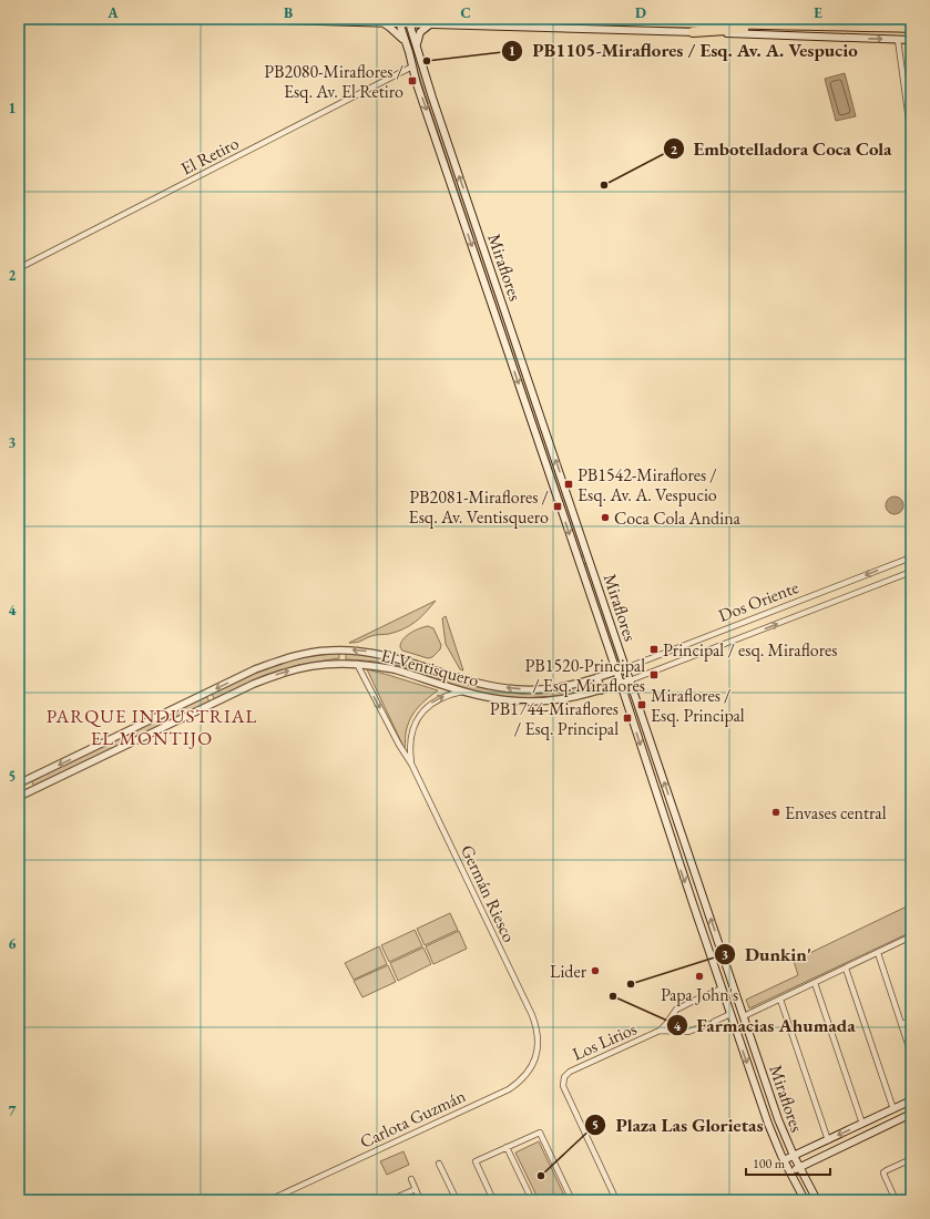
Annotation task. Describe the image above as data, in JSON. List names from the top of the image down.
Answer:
{
  "streets": {
    "main road": ["Miraflores"],
    "street": [
      "El Retiro",
      "Dos Oriente",
      "El Ventisquero",
      "Germán Riesco",
      "Los Lirios",
      "Carlota Guzmán"
    ]
  },
  "crossings": [
    ["El Retiro", "Miraflores"],
    ["Miraflores", "Dos Oriente"],
    ["Miraflores", "El Ventisquero"],
    ["Dos Oriente", "El Ventisquero"],
    ["El Ventisquero", "Germán Riesco"],
    ["Germán Riesco", "Carlota Guzmán"]
  ],
  "districts": ["PARQUE INDUSTRIAL EL MONTIJO"],
  "places": {
    "other": [
      "PB1105-Miraflores / Esq. Av. A. Vespucio",
      "Embotelladora Coca Cola",
      "Coca Cola Andina",
      "Envases central",
      "Lider",
      "Papa John's",
      "Dunkin'",
      "Farmacias Ahumada",
      "Plaza Las Glorietas"
    ],
    "transit": [
      "PB2080-Miraflores / Esq. Av. El Retiro",
      "PB1542-Miraflores / Esq. Av. A. Vespucio",
      "PB2081-Miraflores / Esq. Av. Ventisquero",
      "Principal / esq. Miraflores",
      "PB1520-Principal / Esq. Miraflores",
      "Miraflores / Esq. Principal",
      "PB1744-Miraflores / Esq. Principal"
    ]
  },
  "scale_bar": "100 m",
  "grid": {
    "columns": [
      "A",
      "B",
      "C",
      "D",
      "E"
    ],
    "rows": [
      "1",
      "2",
      "3",
      "4",
      "5",
      "6",
      "7"
    ]
  }
}
